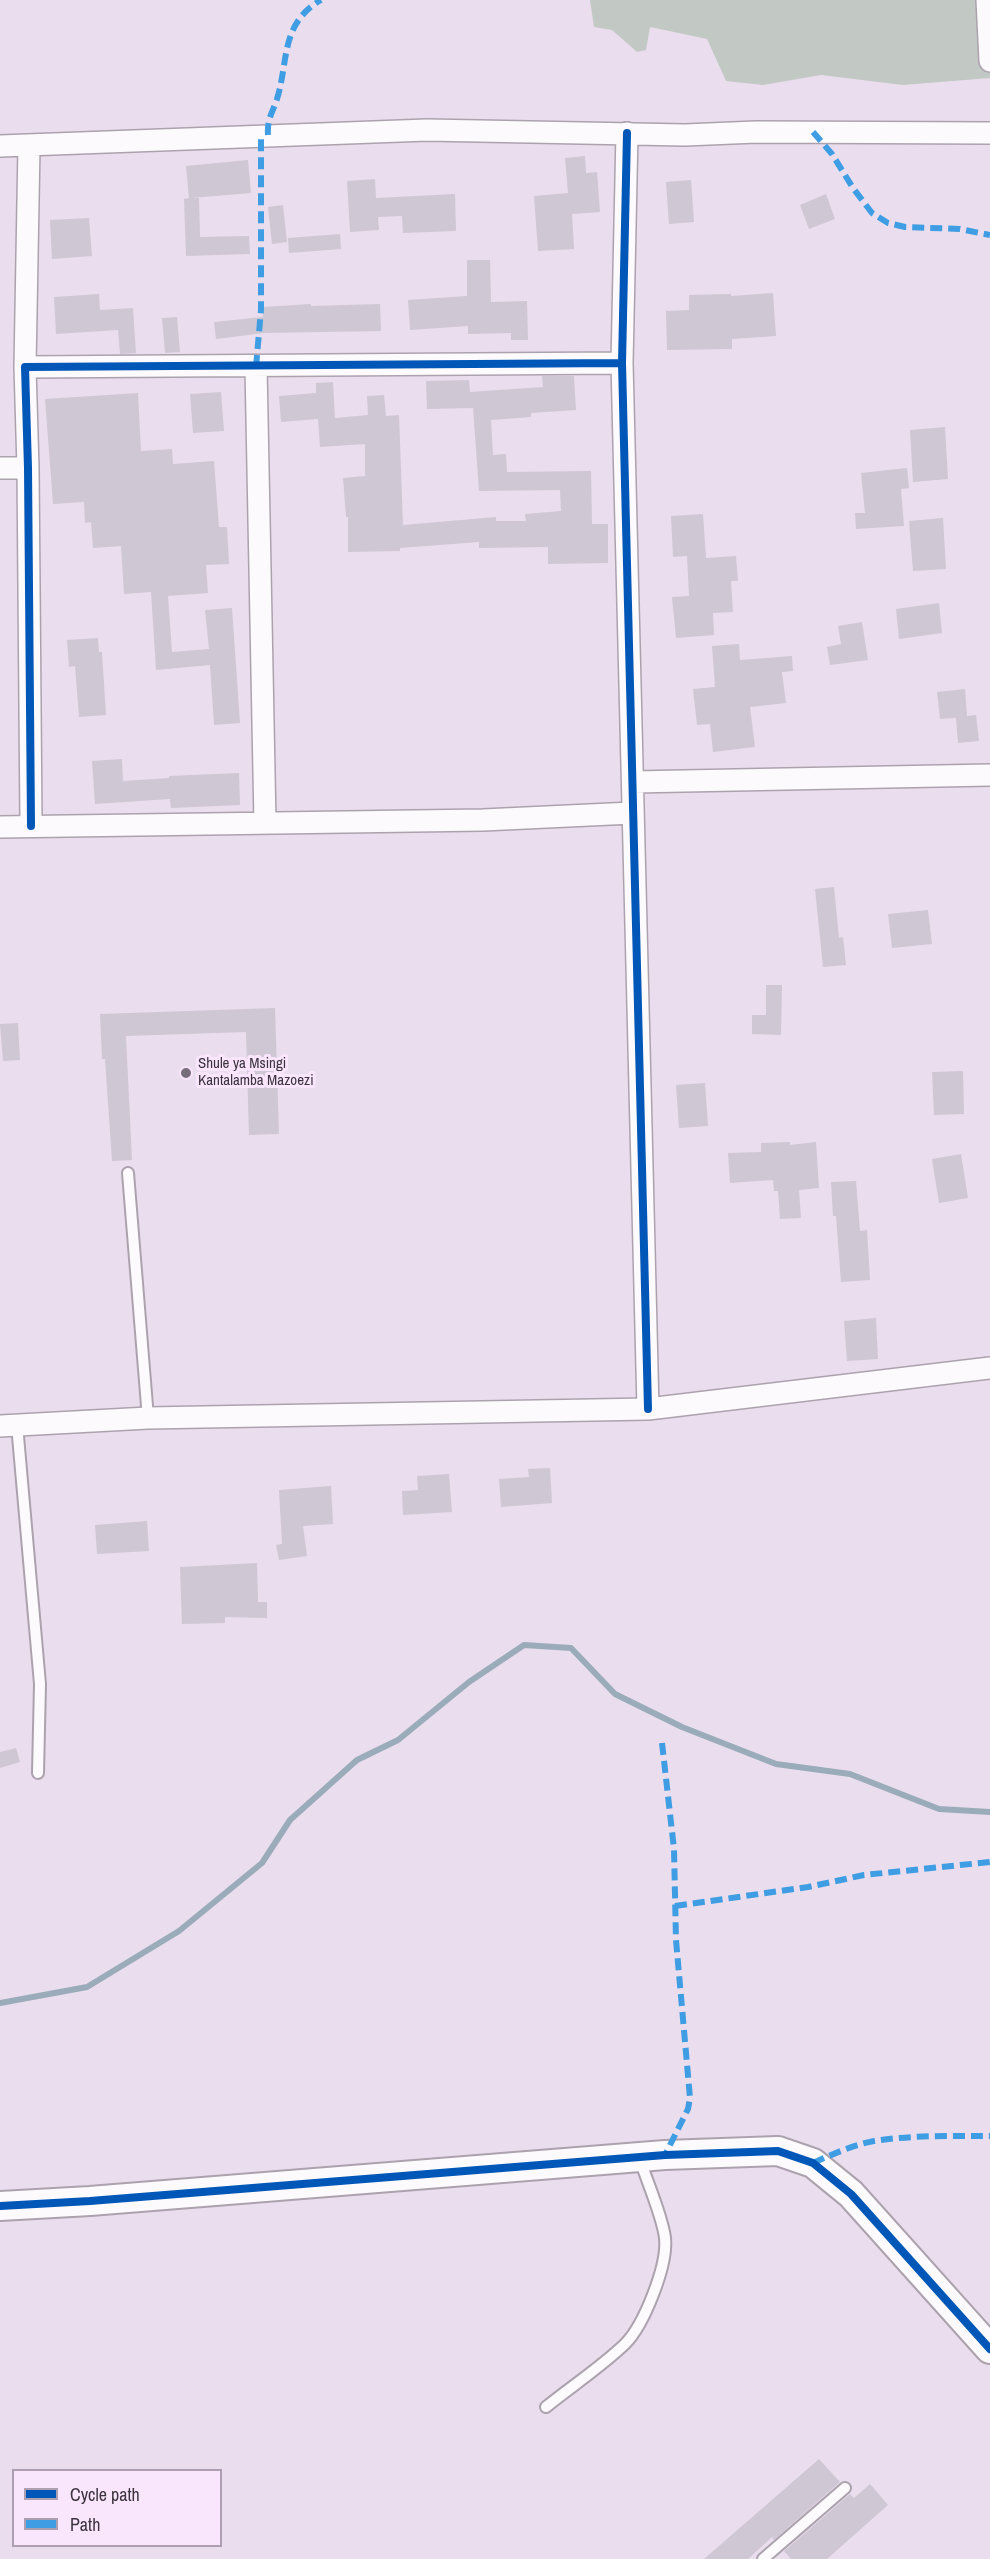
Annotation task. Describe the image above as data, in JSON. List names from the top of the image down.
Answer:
{
  "places": ["Shule ya Msingi Kantalamba Mazoezi"],
  "legend": ["Cycle path", "Path"]
}
